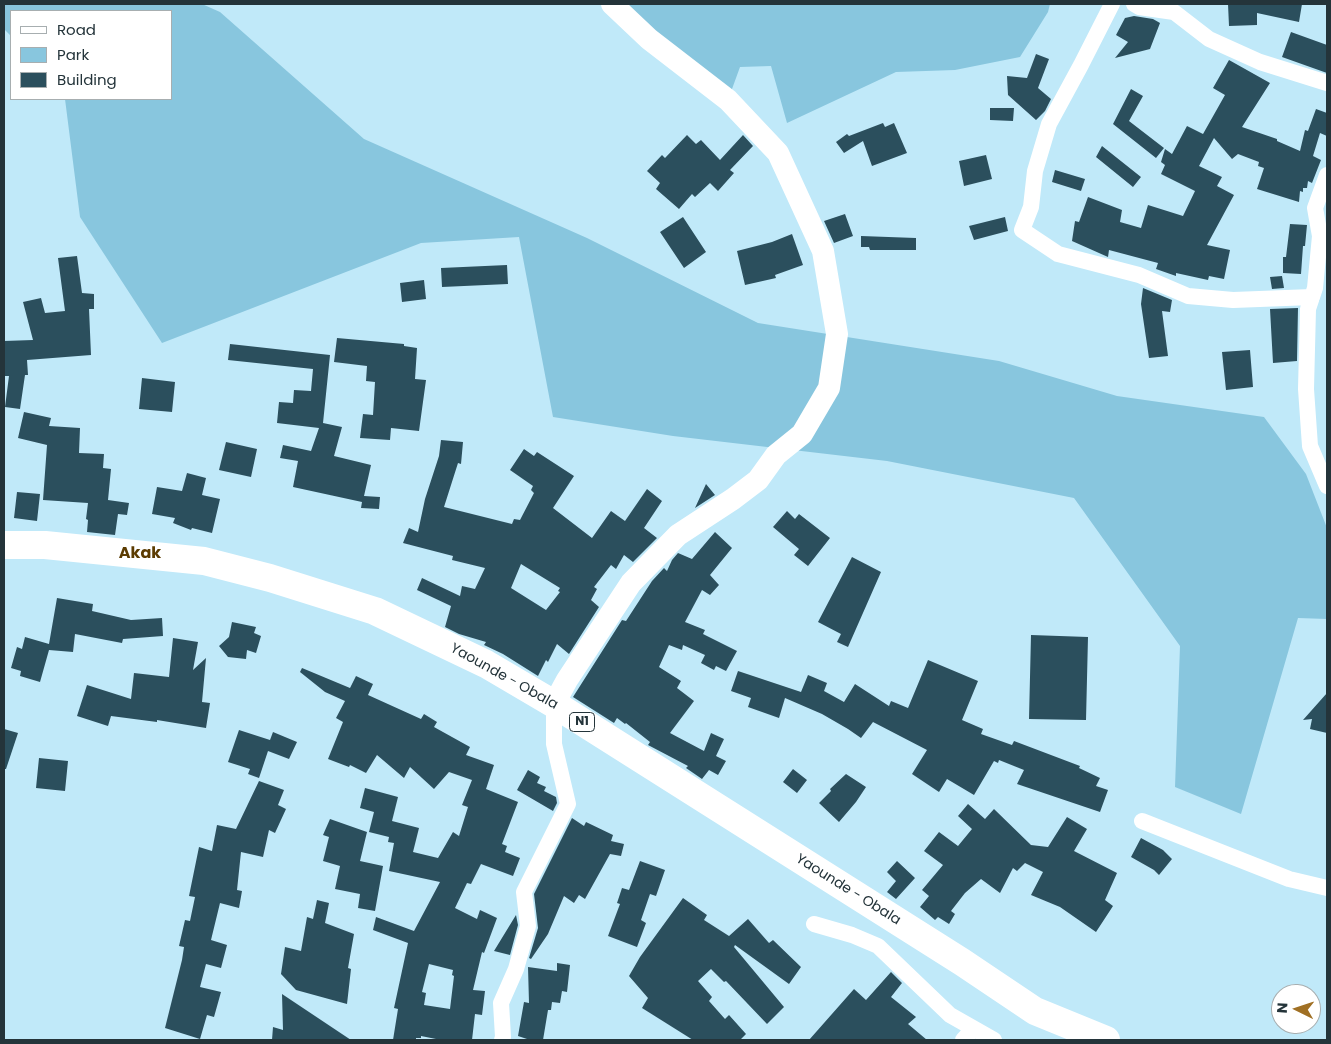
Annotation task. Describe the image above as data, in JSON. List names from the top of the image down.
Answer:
{
  "streets": {
    "highway": ["Yaounde - Obala", "N1"]
  },
  "districts": ["Akak"],
  "legend": ["Road", "Park", "Building"],
  "north": "left"
}
